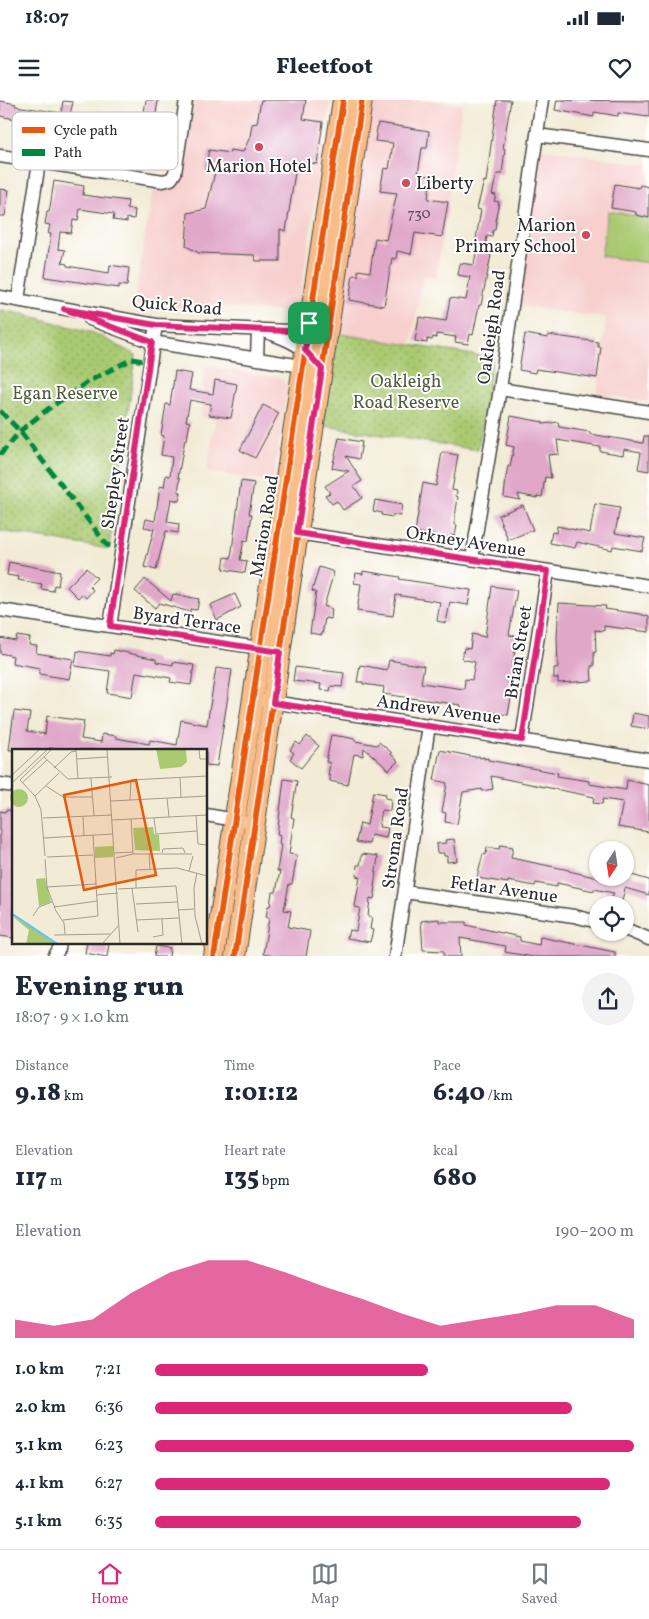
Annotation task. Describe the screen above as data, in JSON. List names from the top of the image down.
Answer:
{
  "streets": {
    "main road": ["Marion Road"],
    "street": [
      "Quick Road",
      "Oakleigh Road",
      "Shepley Street",
      "Orkney Avenue",
      "Byard Terrace",
      "Brian Street",
      "Andrew Avenue",
      "Stroma Road",
      "Fetlar Avenue"
    ]
  },
  "crossings": [
    ["Quick Road", "Shepley Street"],
    ["Quick Road", "Marion Road"],
    ["Oakleigh Road", "Orkney Avenue"],
    ["Shepley Street", "Byard Terrace"],
    ["Marion Road", "Orkney Avenue"],
    ["Marion Road", "Byard Terrace"],
    ["Marion Road", "Andrew Avenue"],
    ["Orkney Avenue", "Brian Street"],
    ["Brian Street", "Andrew Avenue"],
    ["Andrew Avenue", "Stroma Road"],
    ["Stroma Road", "Fetlar Avenue"]
  ],
  "parks": ["Oakleigh Road Reserve", "Egan Reserve"],
  "places": ["Marion Hotel", "Liberty", "Marion Primary School"],
  "house_numbers": ["730"],
  "legend": ["Cycle path", "Path"],
  "north": "bottom",
  "page": {
    "status": "18:07",
    "header": "Fleetfoot",
    "heading": ["Evening run", "18:07 · 9 × 1.0 km"],
    "stats": [
      ["Distance", "9.18 km"],
      ["Time", "1:01:12"],
      ["Pace", "6:40 /km"],
      ["Elevation", "117 m"],
      ["Heart rate", "135 bpm"],
      ["kcal", "680"]
    ],
    "chart": ["Elevation", "190–200 m"],
    "list": [
      {
        "name": "1.0 km",
        "note": "7:21"
      },
      {
        "name": "2.0 km",
        "note": "6:36"
      },
      {
        "name": "3.1 km",
        "note": "6:23"
      },
      {
        "name": "4.1 km",
        "note": "6:27"
      },
      {
        "name": "5.1 km",
        "note": "6:35"
      }
    ],
    "tabs": ["Home", "Map", "Saved"]
  }
}
